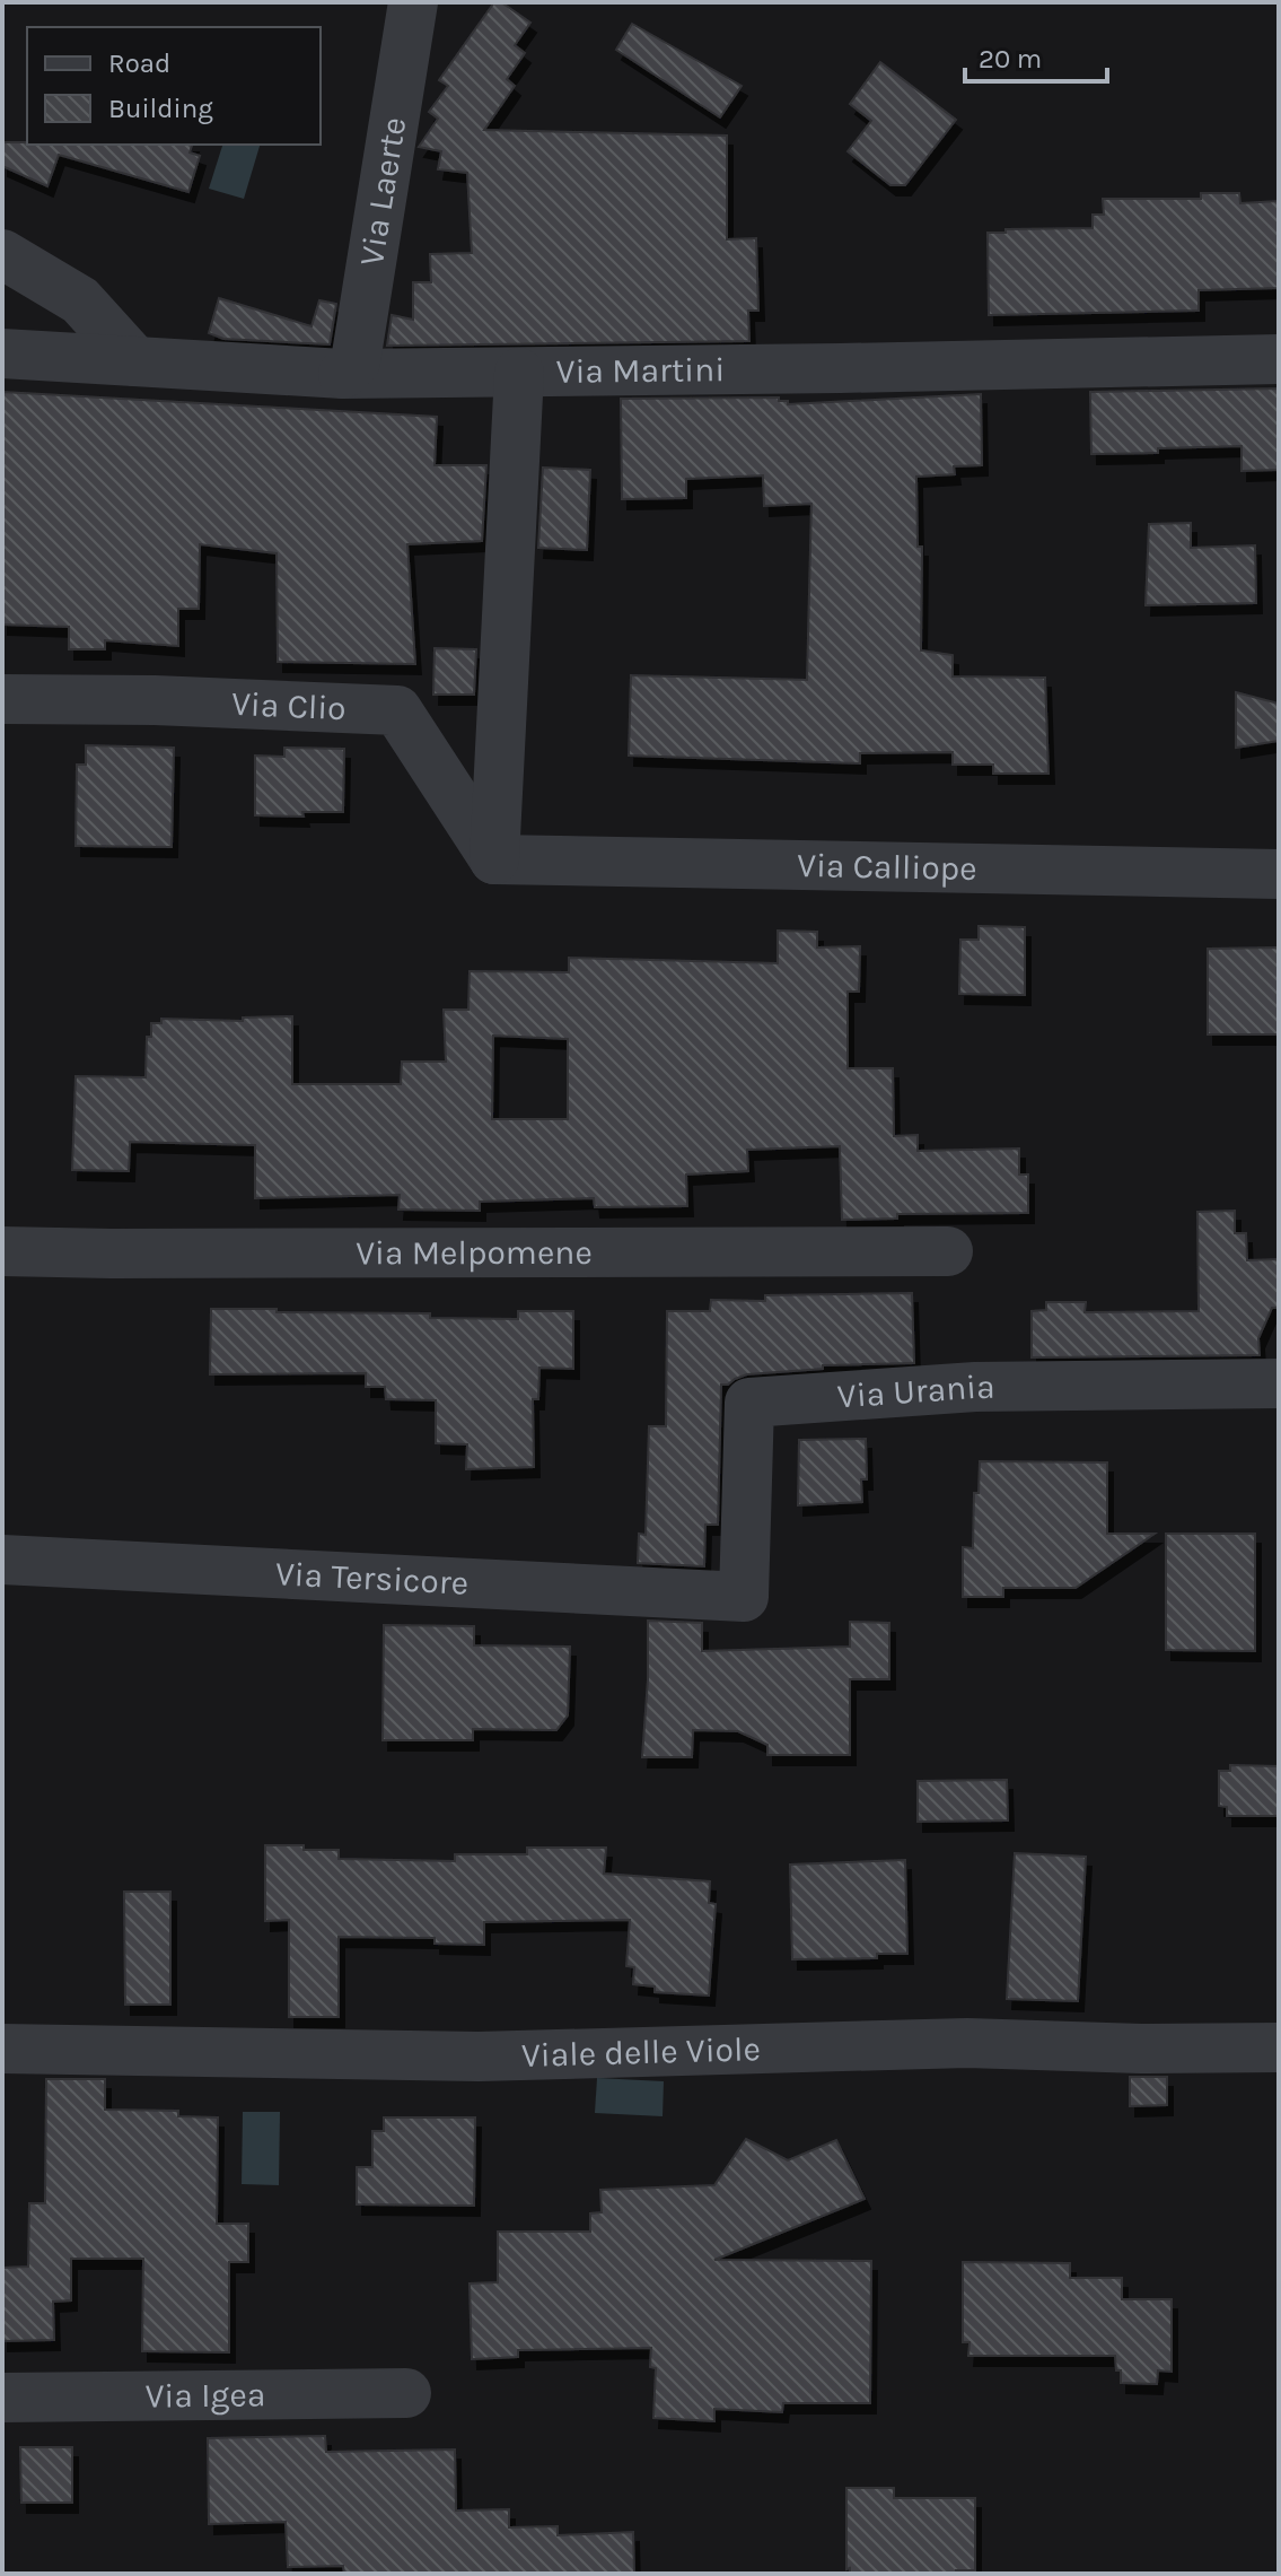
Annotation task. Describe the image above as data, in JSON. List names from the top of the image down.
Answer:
{
  "streets": {
    "street": [
      "Via Laerte",
      "Via Martini",
      "Via Clio",
      "Via Calliope",
      "Via Melpomene",
      "Via Urania",
      "Via Tersicore",
      "Viale delle Viole",
      "Via Igea"
    ]
  },
  "crossings": [
    ["Via Laerte", "Via Martini"],
    ["Via Clio", "Via Calliope"],
    ["Via Urania", "Via Tersicore"]
  ],
  "legend": ["Road", "Building"],
  "scale_bar": "20 m"
}
